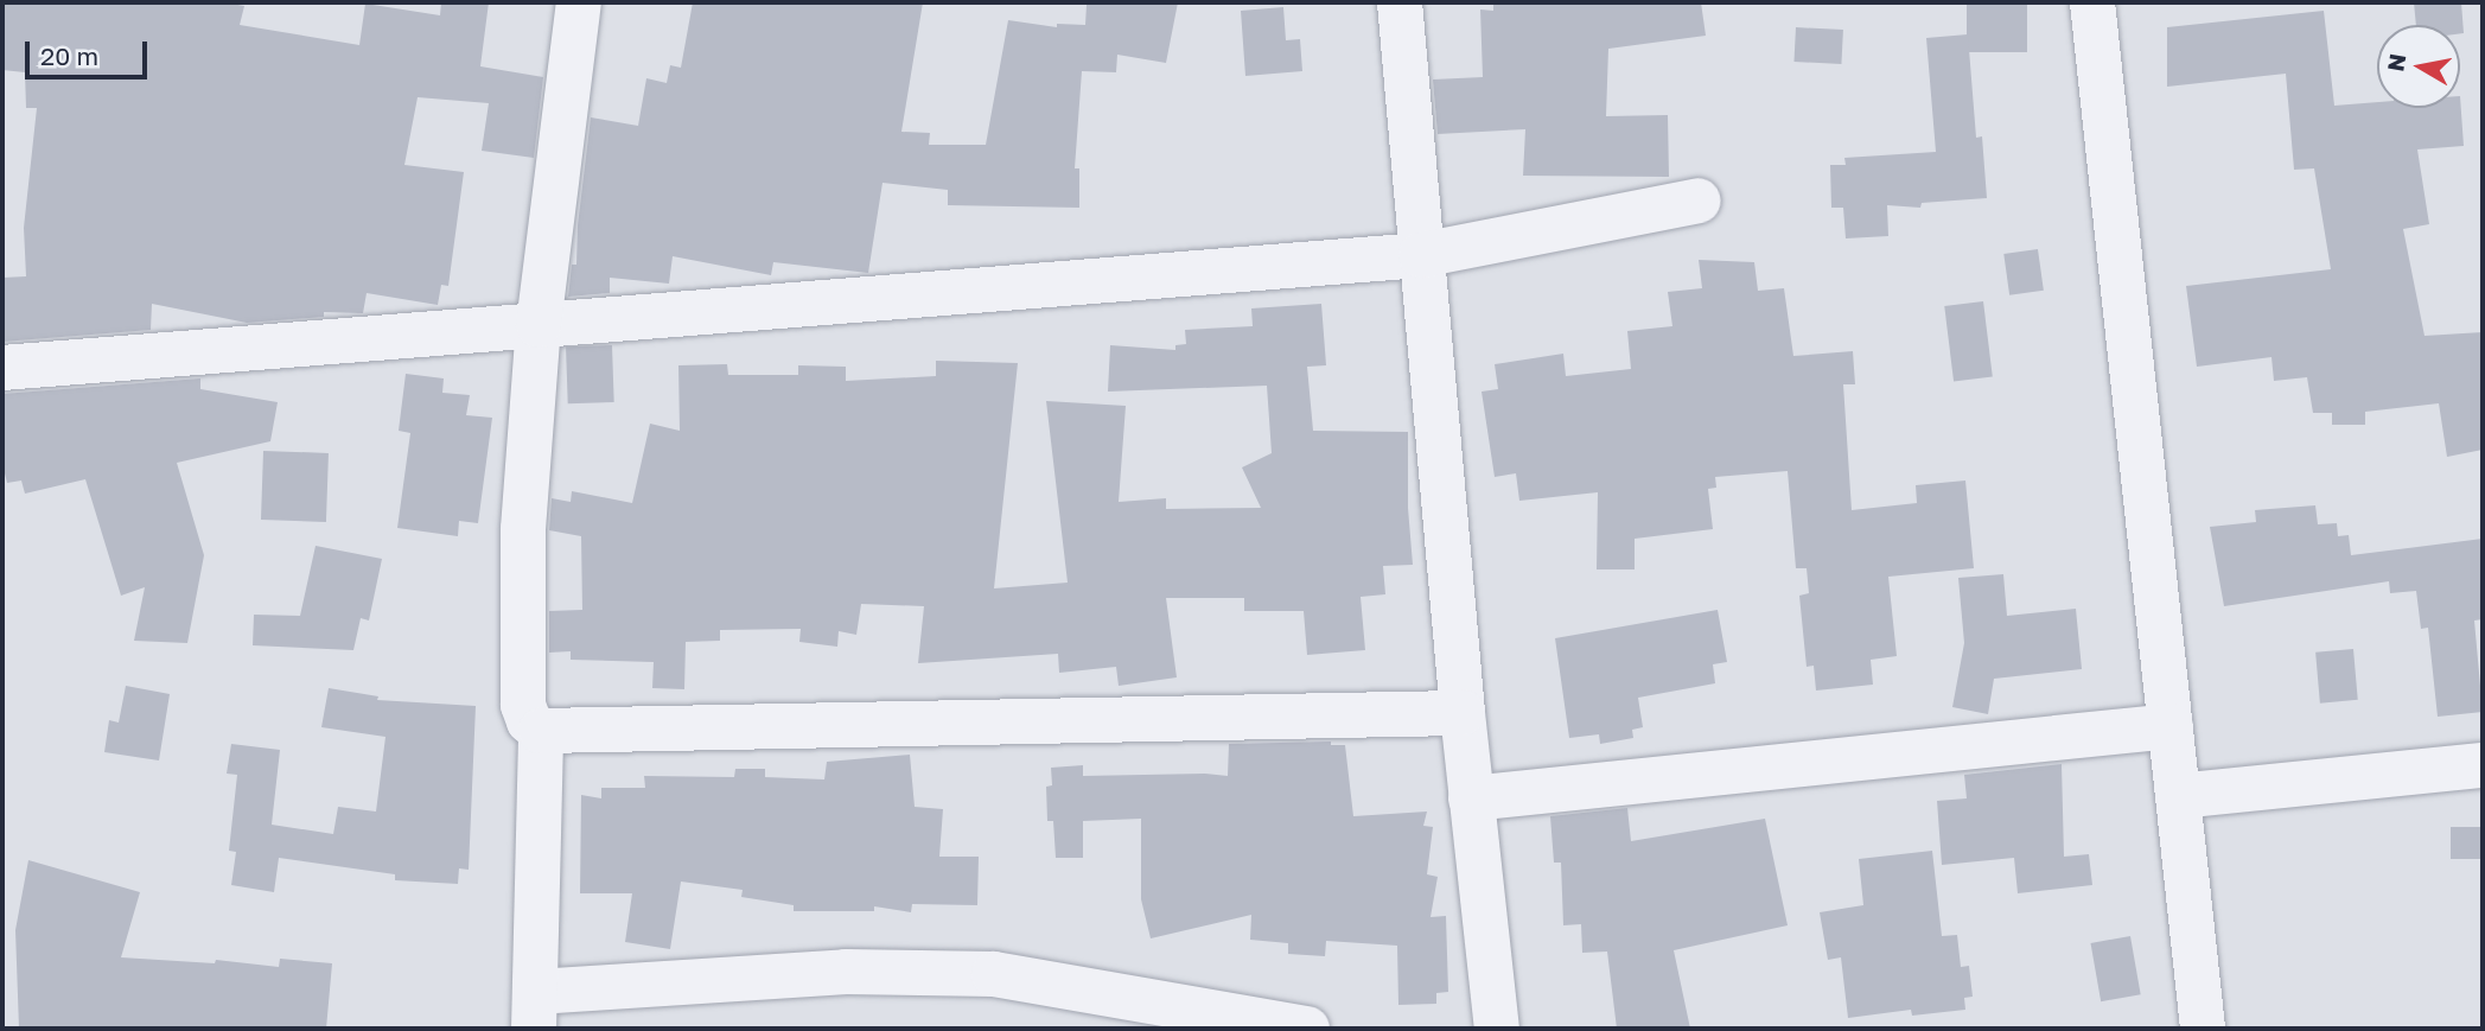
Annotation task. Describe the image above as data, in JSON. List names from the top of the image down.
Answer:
{
  "scale_bar": "20 m",
  "north": "left"
}
